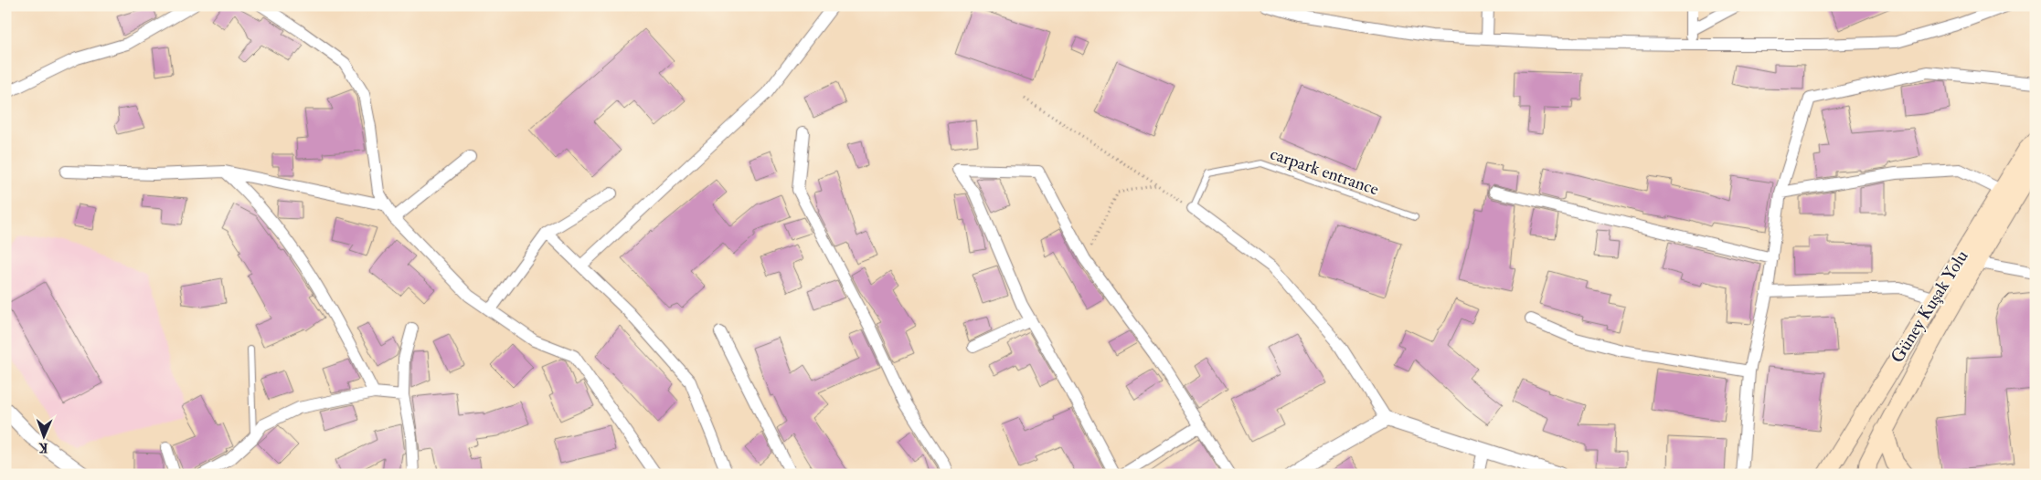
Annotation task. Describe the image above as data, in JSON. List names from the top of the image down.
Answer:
{
  "streets": {
    "main road": ["Güney Kuşak Yolu"],
    "lane": ["carpark entrance"]
  },
  "north": "bottom"
}
